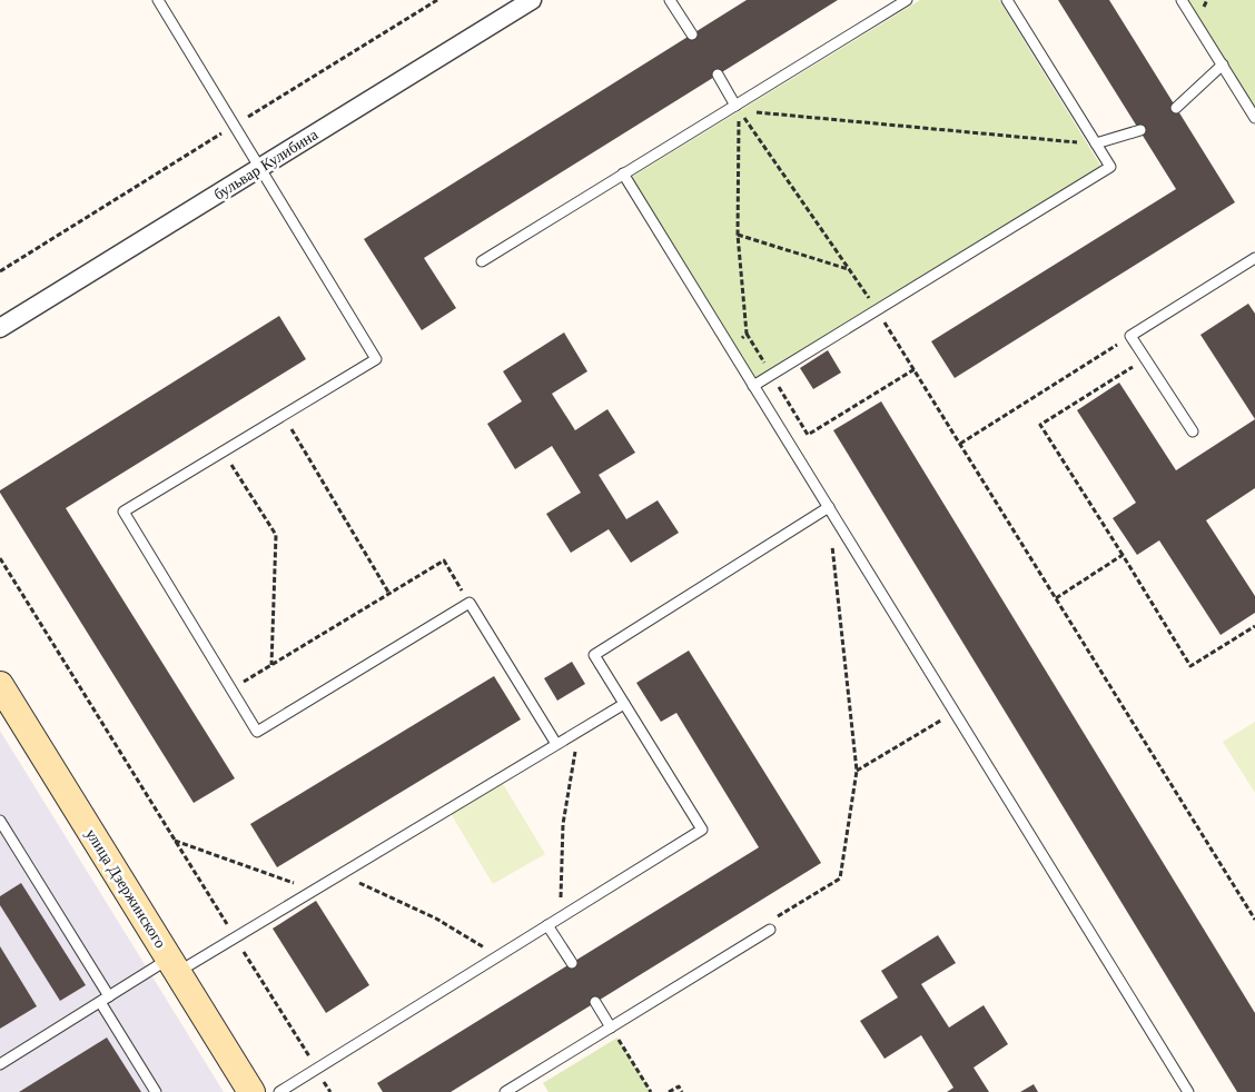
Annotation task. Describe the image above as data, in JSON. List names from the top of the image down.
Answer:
{
  "streets": {
    "main road": ["улица Дзержинского"],
    "street": ["бульвар Кулибина"]
  }
}
